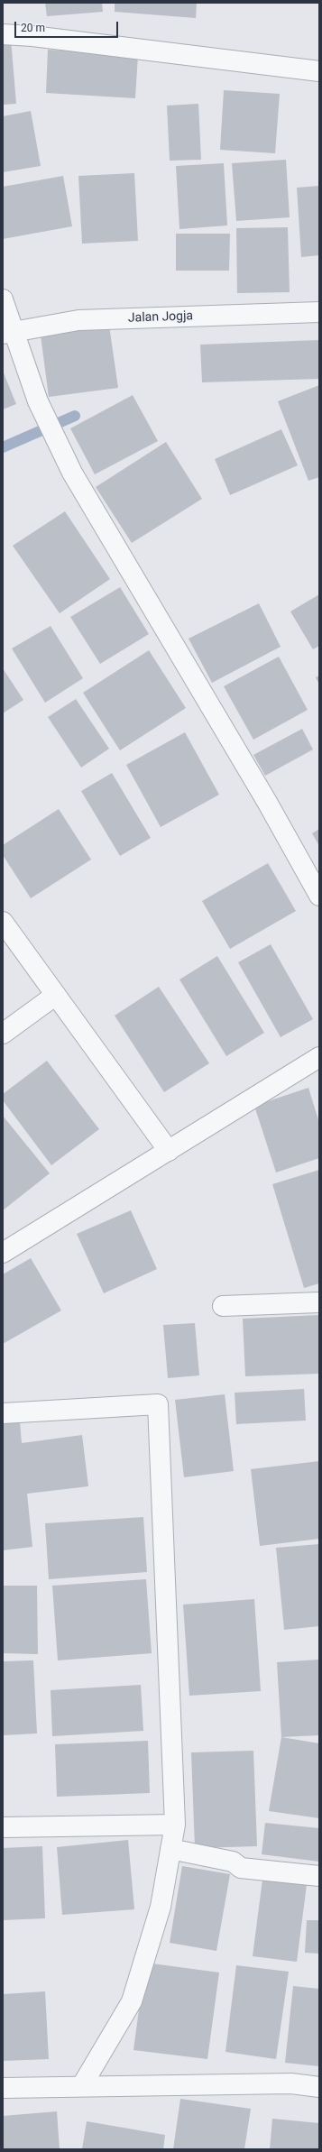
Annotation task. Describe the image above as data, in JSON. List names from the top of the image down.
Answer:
{
  "streets": {
    "street": ["Jalan Jogja"]
  },
  "scale_bar": "20 m"
}
